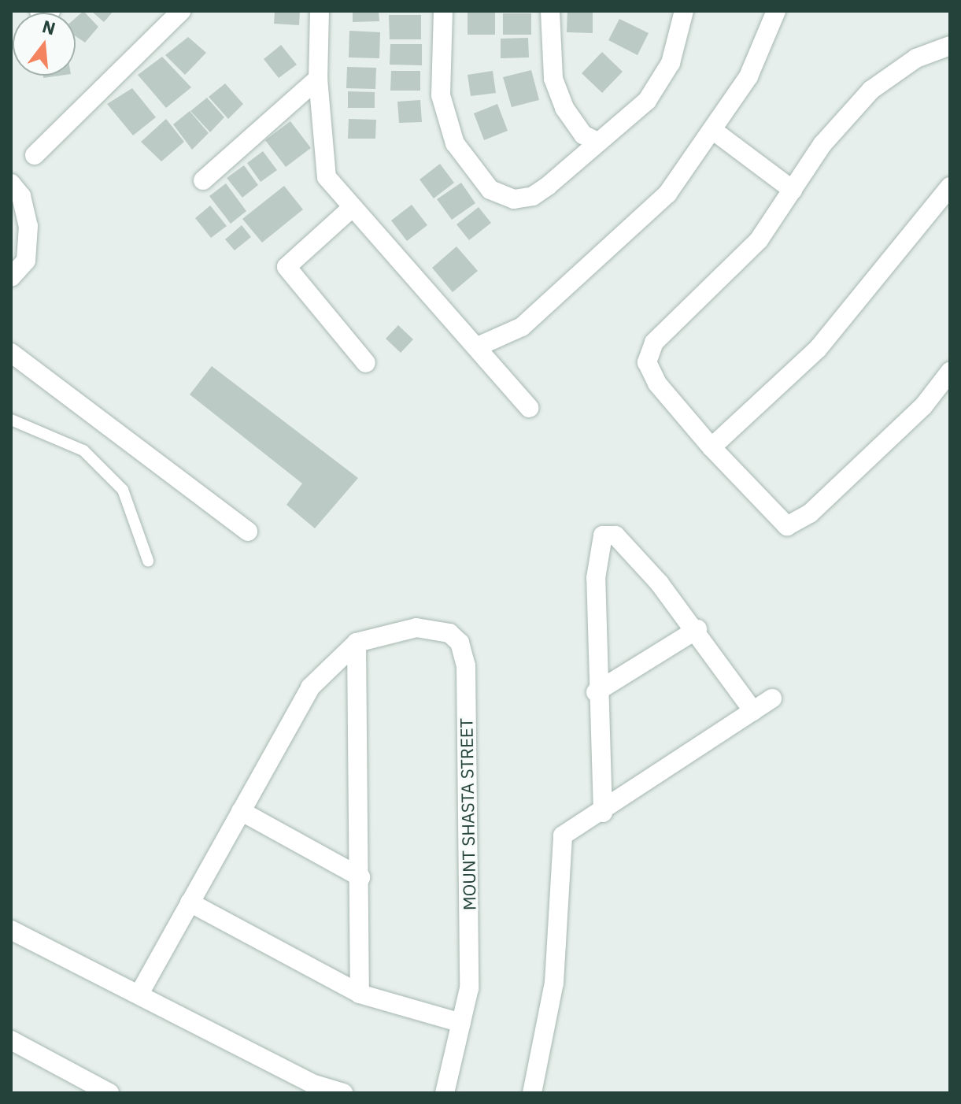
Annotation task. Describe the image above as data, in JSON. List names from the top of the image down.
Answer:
{
  "streets": {
    "street": ["MOUNT SHASTA STREET"]
  },
  "north": "top"
}
